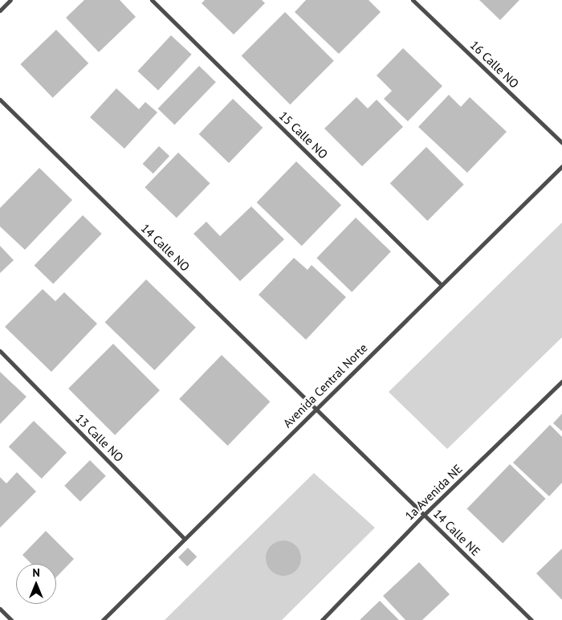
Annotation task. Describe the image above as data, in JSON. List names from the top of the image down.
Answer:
{
  "streets": {
    "street": [
      "16 Calle NO",
      "15 Calle NO",
      "14 Calle NO",
      "Avenida Central Norte",
      "13 Calle NO",
      "1a Avenida NE",
      "14 Calle NE"
    ]
  },
  "crossings": [
    ["15 Calle NO", "Avenida Central Norte"],
    ["14 Calle NO", "Avenida Central Norte"],
    ["14 Calle NO", "14 Calle NE"],
    ["Avenida Central Norte", "13 Calle NO"],
    ["Avenida Central Norte", "14 Calle NE"],
    ["1a Avenida NE", "14 Calle NE"]
  ],
  "north": "top"
}
